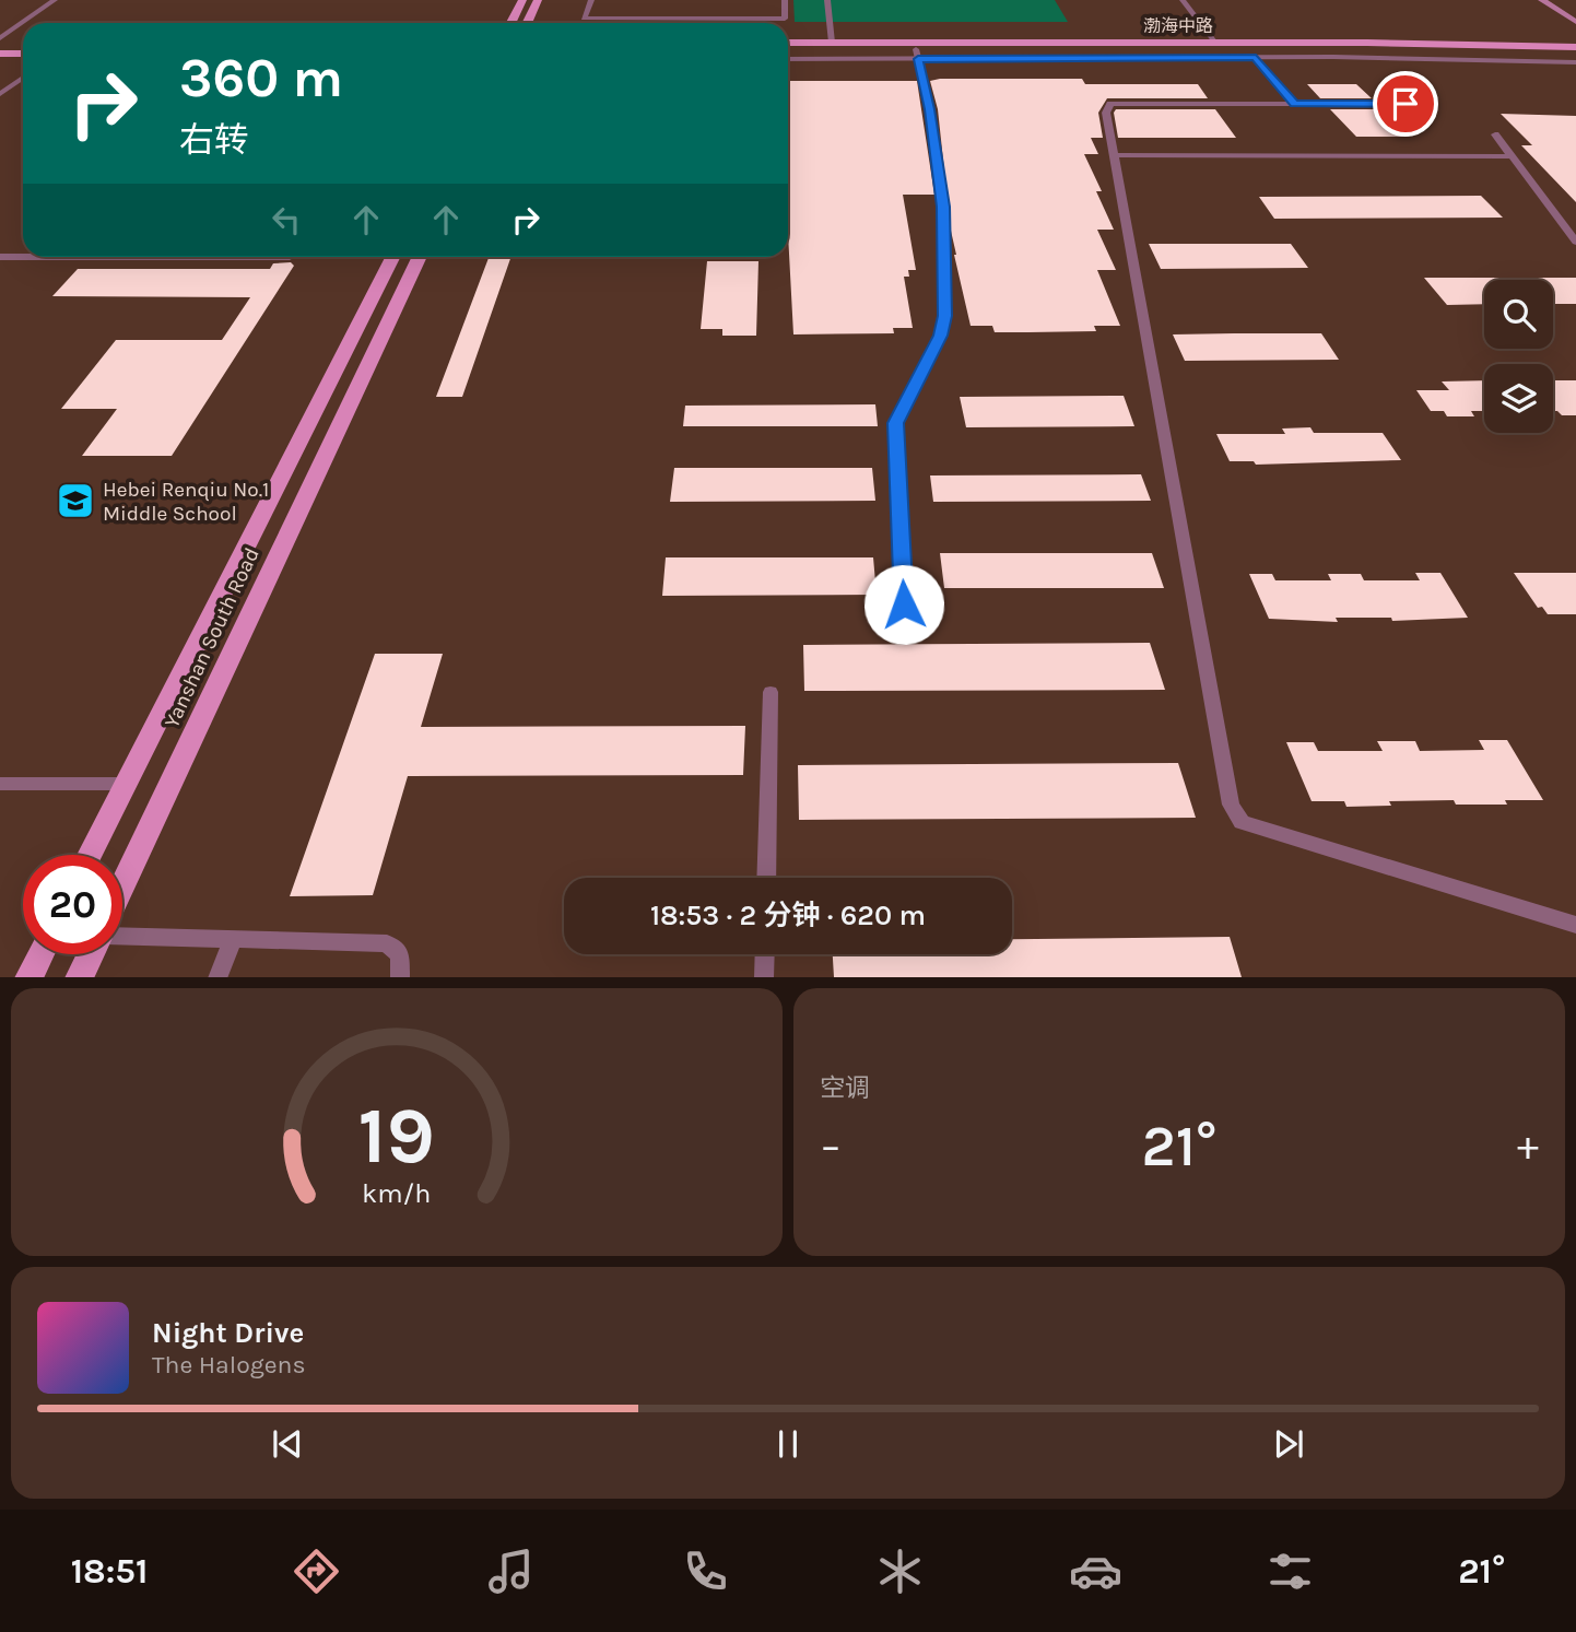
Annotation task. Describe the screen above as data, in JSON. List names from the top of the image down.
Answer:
{
  "streets": {
    "main road": ["渤海中路", "Yanshan South Road"]
  },
  "places": {
    "school or university": ["Hebei Renqiu No.1 Middle School"]
  },
  "page": {
    "turn": ["360 m", "右转"],
    "limit": "20",
    "trip": "18:53 · 2 分钟 · 620 m",
    "tile": "空调",
    "heat": ["−", "21°", "+"],
    "song": ["Night Drive", "The Halogens"],
    "tabs": ["18:51", "21°"],
    "gauge": ["19", "km/h"]
  }
}
